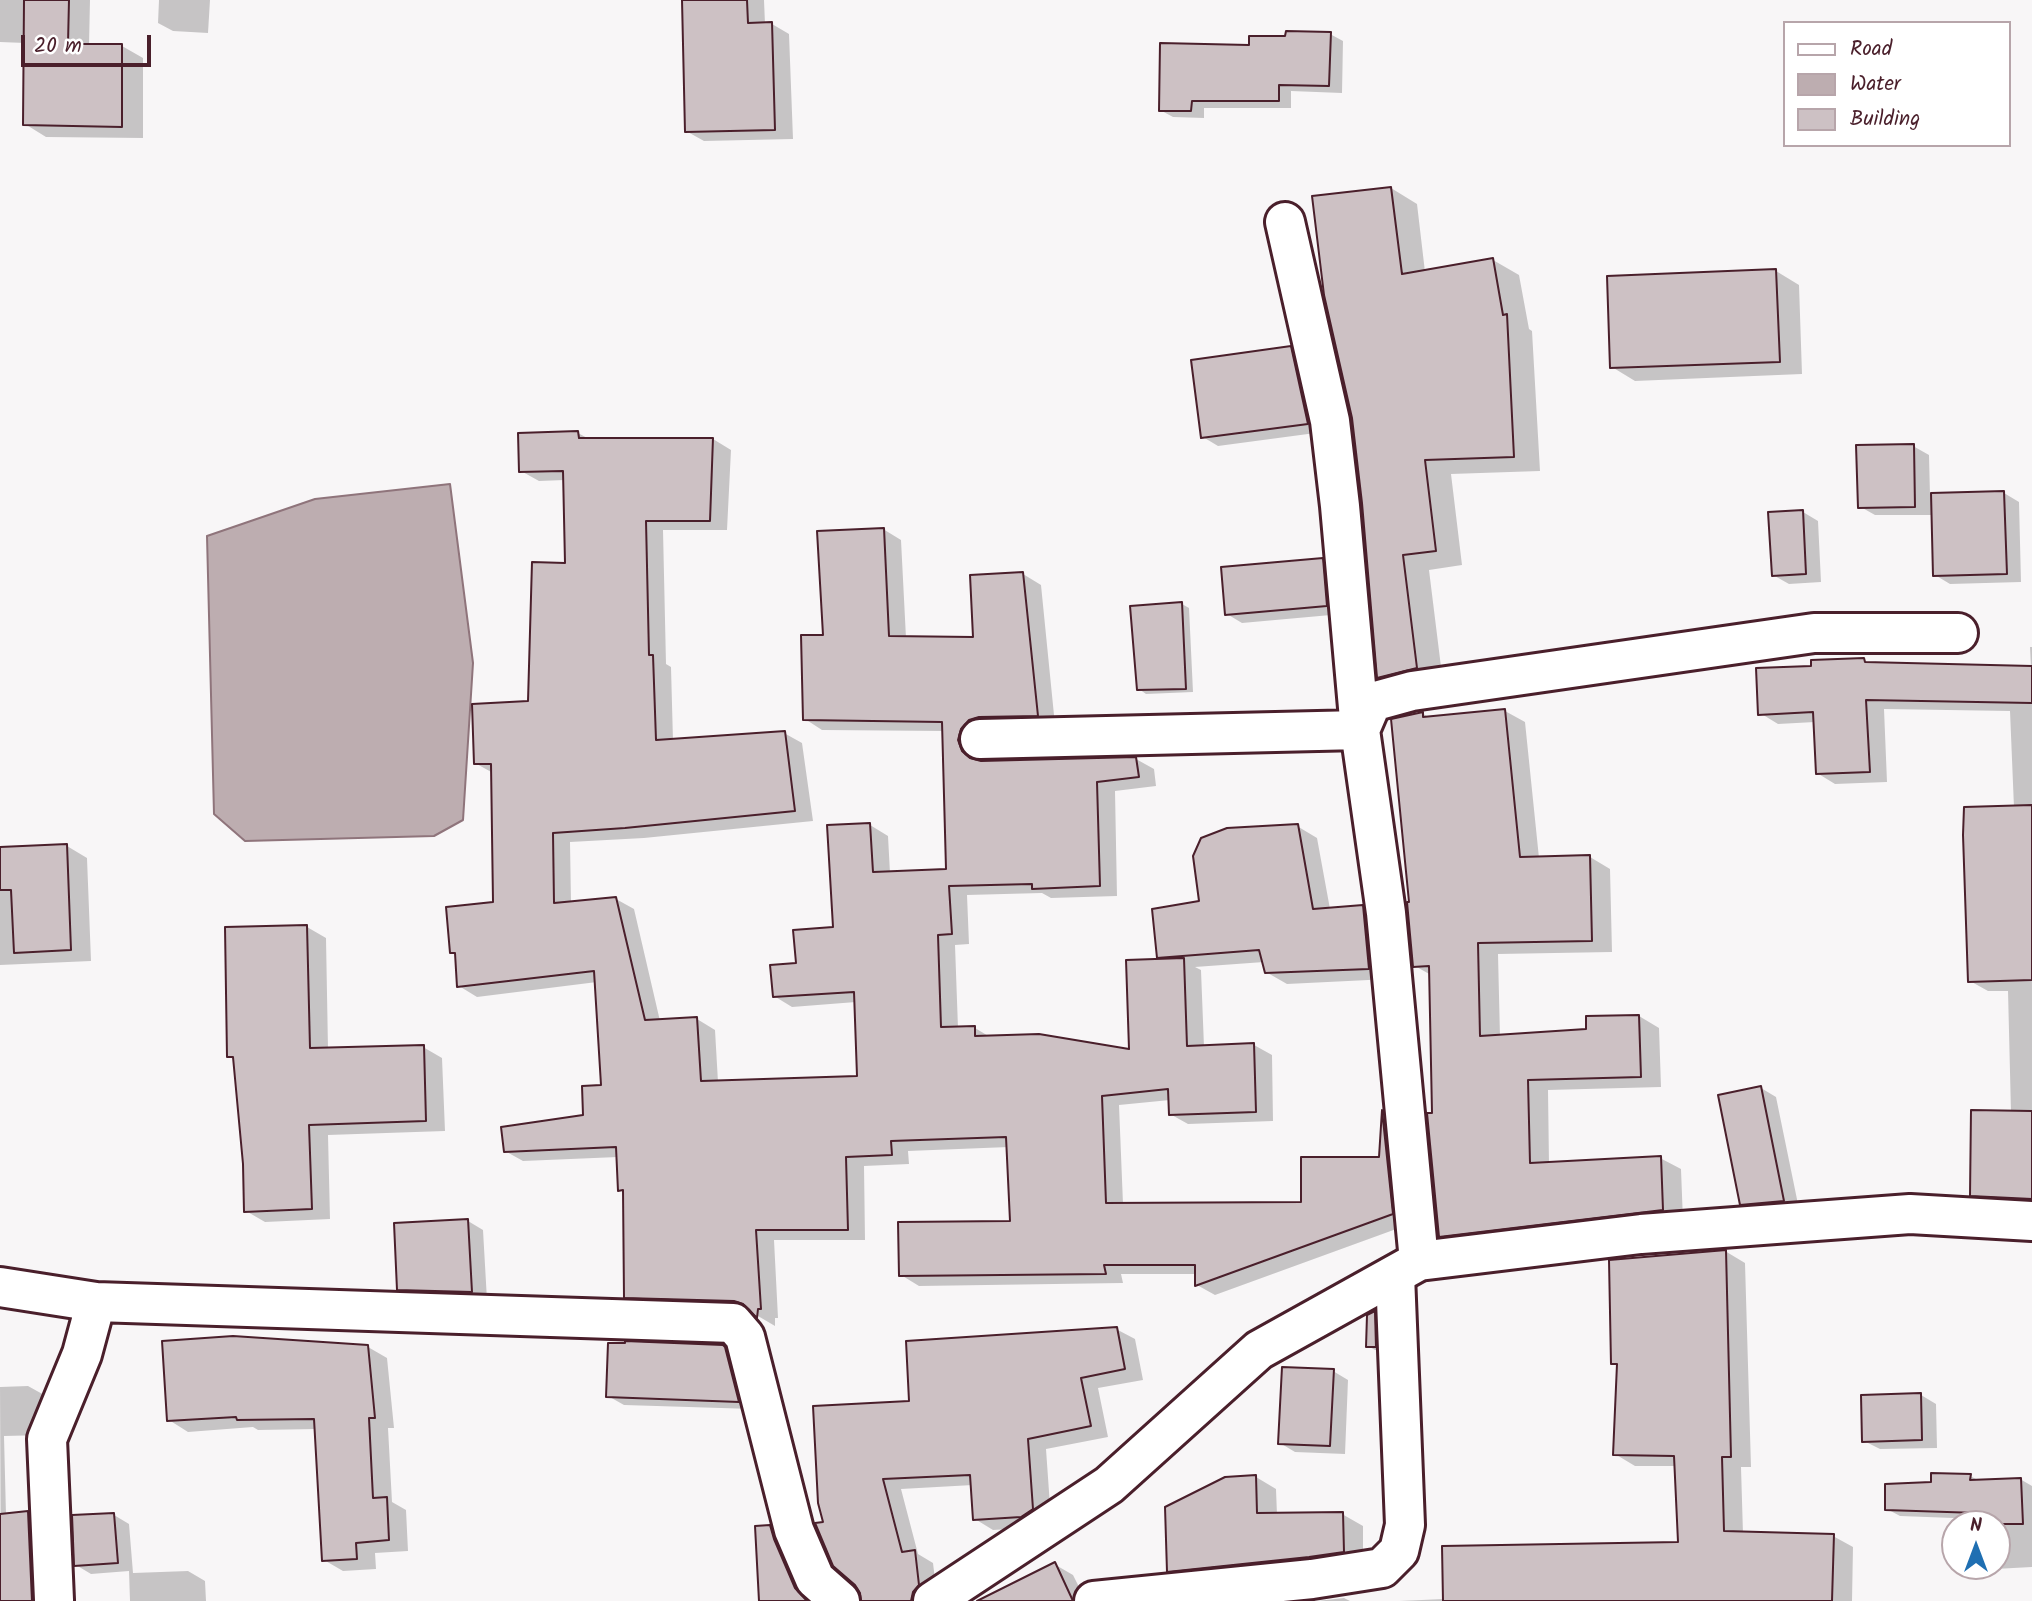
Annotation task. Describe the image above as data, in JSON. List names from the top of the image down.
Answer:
{
  "legend": ["Road", "Water", "Building"],
  "scale_bar": "20 m",
  "north": "top"
}
